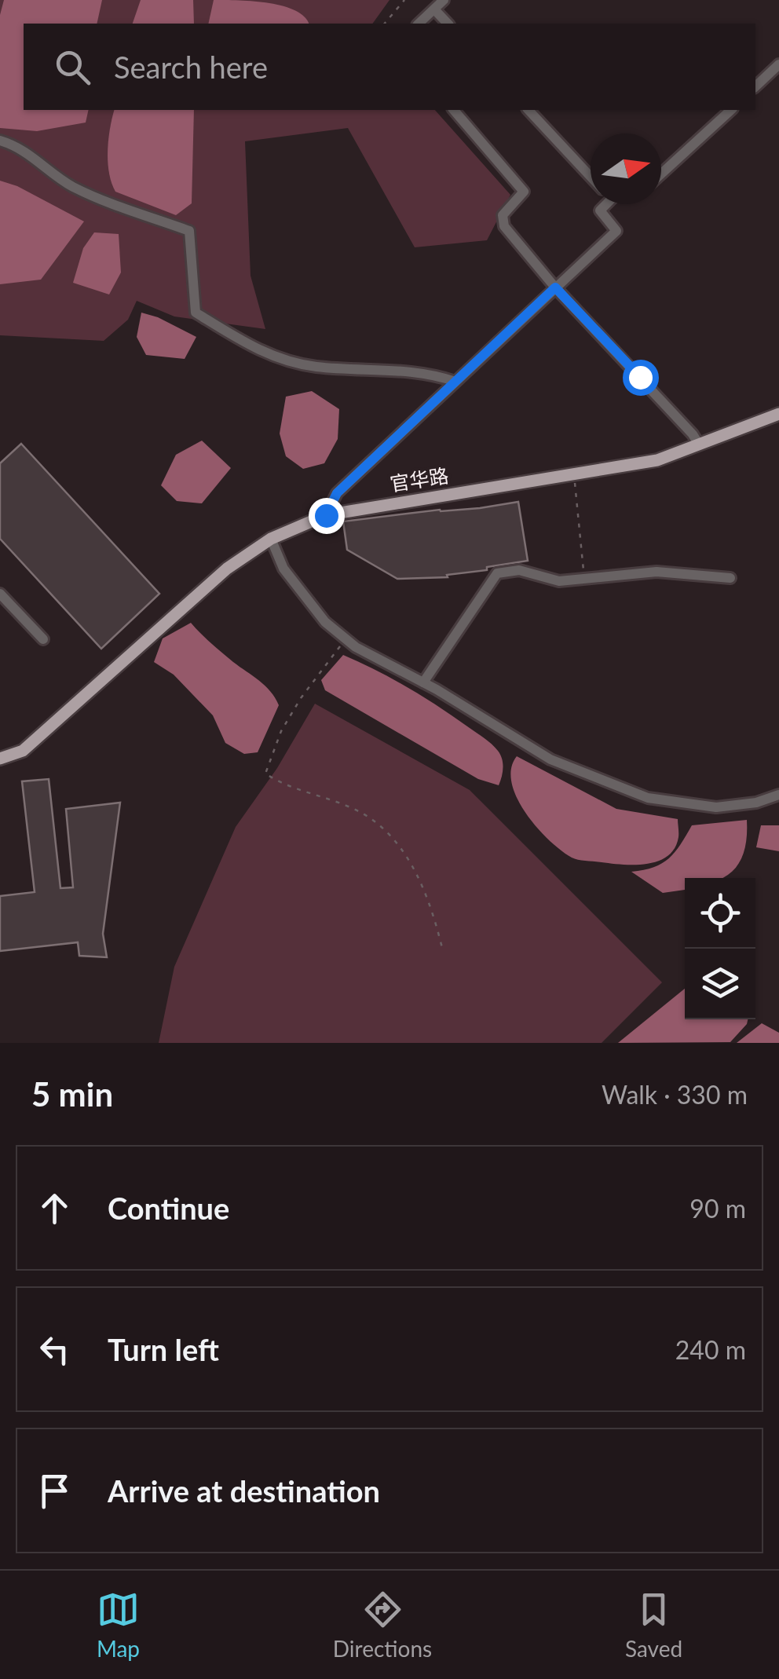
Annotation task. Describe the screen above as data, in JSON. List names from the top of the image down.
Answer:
{
  "streets": {
    "main road": ["官华路"]
  },
  "north": "right",
  "page": {
    "search": "Search here",
    "heading": ["5 min", "Walk · 330 m"],
    "list": [
      ["Continue", "90 m"],
      ["Turn left", "240 m"],
      "Arrive at destination"
    ],
    "nav": ["Map", "Directions", "Saved"]
  }
}
